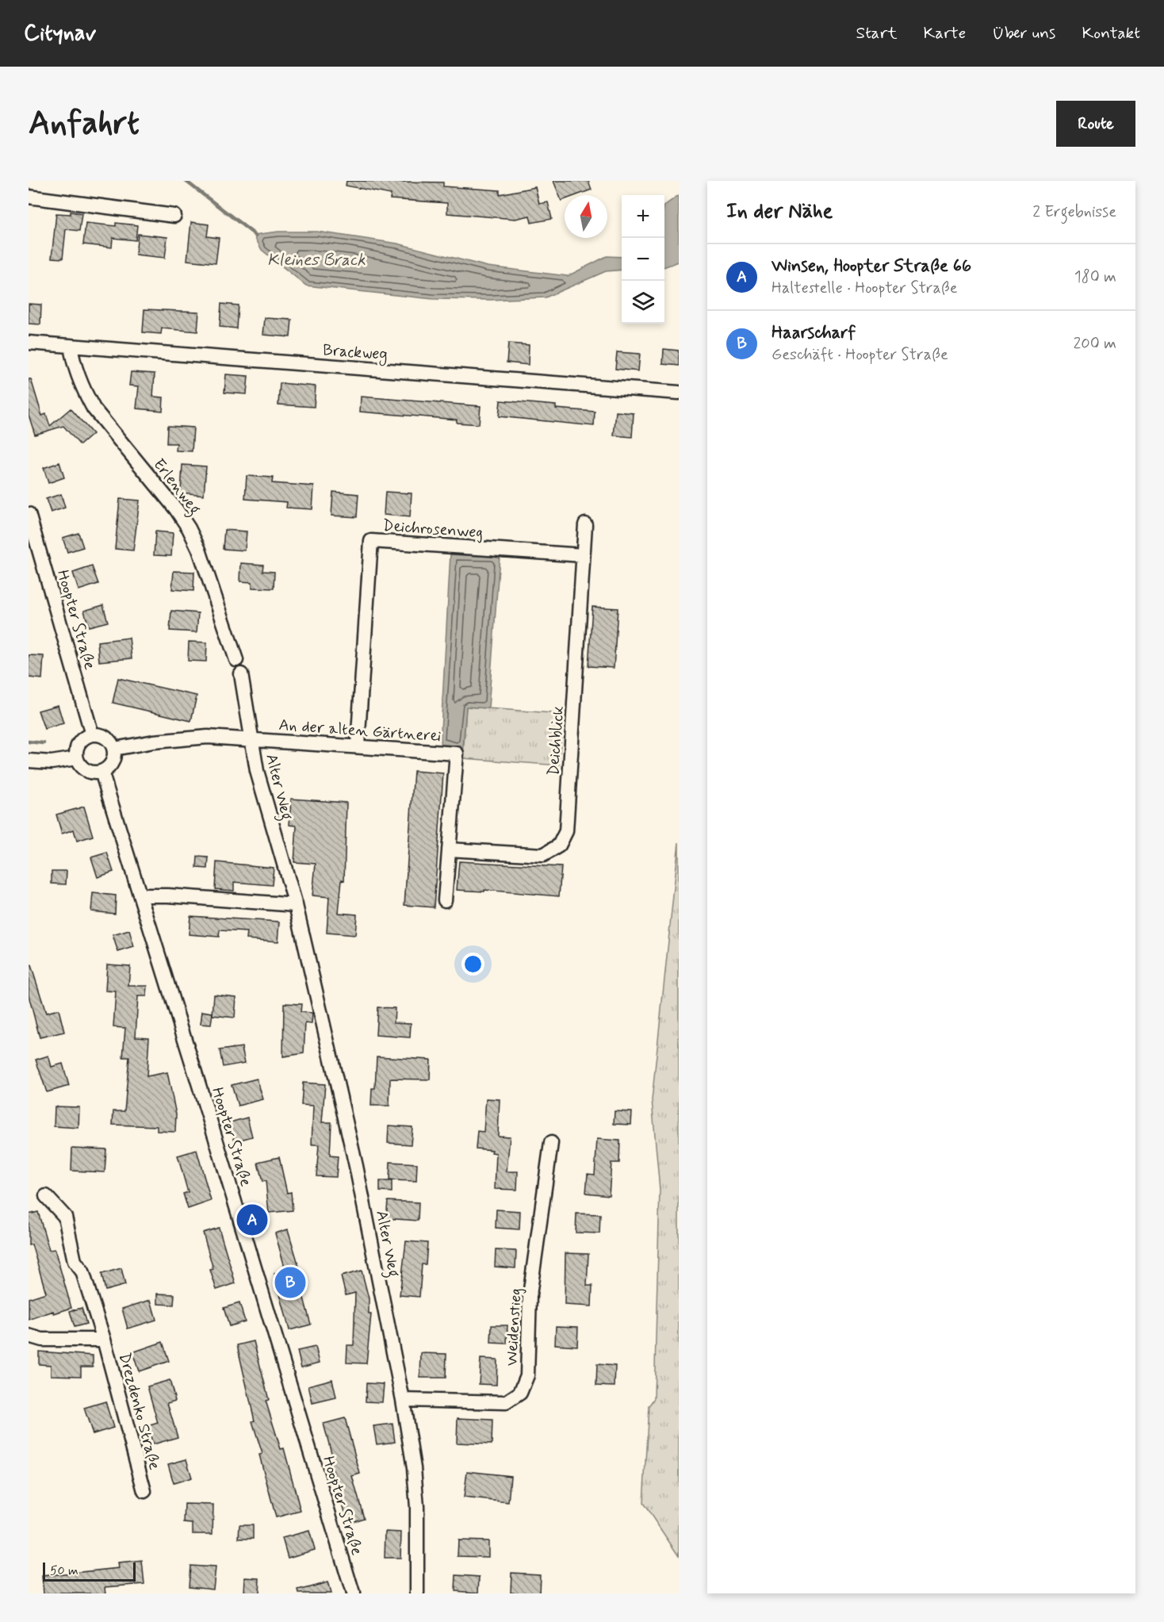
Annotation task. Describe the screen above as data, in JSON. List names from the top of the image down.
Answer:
{
  "streets": {
    "street": [
      "Brackweg",
      "Erlenweg",
      "Deichrosenweg",
      "Hoopter Straße",
      "An der alten Gärtnerei",
      "Deichblick",
      "Alter Weg",
      "Weidenstieg",
      "Drezdenko Straße"
    ]
  },
  "crossings": [
    ["Brackweg", "Erlenweg"],
    ["Deichrosenweg", "An der alten Gärtnerei"],
    ["Deichrosenweg", "Deichblick"],
    ["Hoopter Straße", "An der alten Gärtnerei"],
    ["An der alten Gärtnerei", "Deichblick"],
    ["An der alten Gärtnerei", "Alter Weg"],
    ["Alter Weg", "Weidenstieg"]
  ],
  "water": ["Kleines Brack"],
  "scale_bar": "50 m",
  "north": "top",
  "page": {
    "header": "Citynav",
    "nav": [
      "Start",
      "Karte",
      "Über uns",
      "Kontakt"
    ],
    "buttons": "Route",
    "title": "Anfahrt",
    "heading": ["In der Nähe", "2 Ergebnisse"],
    "map_buttons": ["+", "−"],
    "list": [
      {
        "mark": "A",
        "name": "Winsen, Hoopter Straße 66",
        "note": "Haltestelle · Hoopter Straße",
        "value": "180 m"
      },
      {
        "mark": "B",
        "name": "Haarscharf",
        "note": "Geschäft · Hoopter Straße",
        "value": "200 m"
      }
    ],
    "pins": ["A", "B"],
    "scale": "50 m"
  }
}
